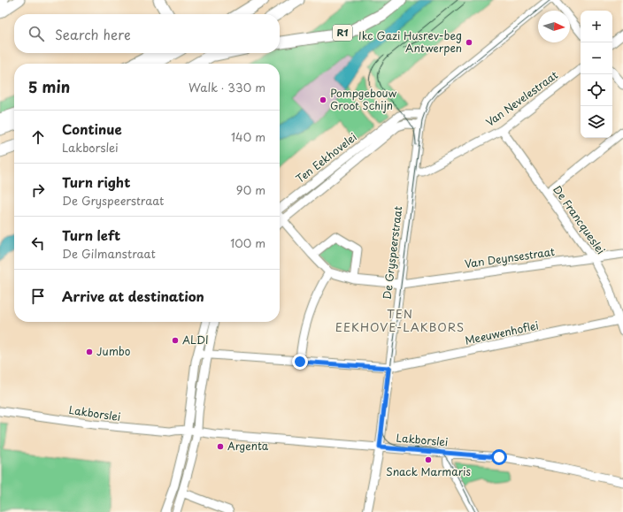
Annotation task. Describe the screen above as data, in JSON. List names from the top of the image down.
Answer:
{
  "streets": {
    "highway": ["R1"],
    "street": [
      "Van Nevelestraat",
      "Ten Eekhovelei",
      "De Francqueslei",
      "De Gryspeerstraat",
      "Van Deynsestraat",
      "Meeuwenhoflei",
      "Lakborslei"
    ]
  },
  "crossings": [
    ["Van Nevelestraat", "De Francqueslei"],
    ["Van Nevelestraat", "De Gryspeerstraat"],
    ["Ten Eekhovelei", "De Gryspeerstraat"],
    ["De Francqueslei", "Van Deynsestraat"],
    ["De Francqueslei", "Meeuwenhoflei"],
    ["De Gryspeerstraat", "Van Deynsestraat"],
    ["De Gryspeerstraat", "Meeuwenhoflei"],
    ["De Gryspeerstraat", "Lakborslei"]
  ],
  "districts": ["TEN EEKHOVE-LAKBORS"],
  "places": [
    "Ikc Gazi Husrev-beg Antwerpen",
    "Pompgebouw Groot Schijn",
    "ALDI",
    "Jumbo",
    "Argenta",
    "Snack Marmaris"
  ],
  "north": "right",
  "page": {
    "map_buttons": ["+", "−"],
    "search": "Search here",
    "heading": ["5 min", "Walk · 330 m"],
    "list": [
      ["Continue", "Lakborslei", "140 m"],
      ["Turn right", "De Gryspeerstraat", "90 m"],
      ["Turn left", "De Gilmanstraat", "100 m"],
      "Arrive at destination"
    ]
  }
}
